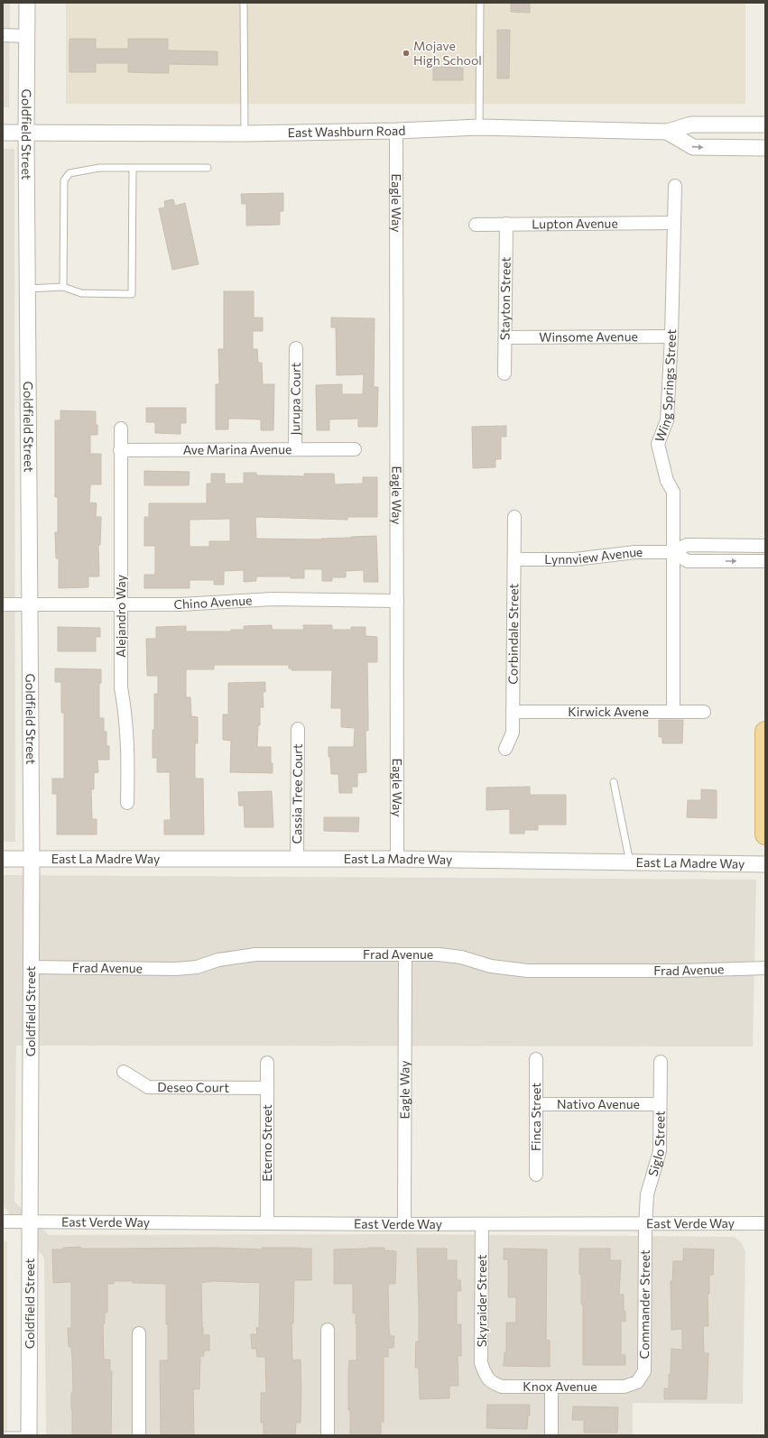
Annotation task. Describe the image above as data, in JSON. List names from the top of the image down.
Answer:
{
  "streets": {
    "street": [
      "East Washburn Road",
      "Goldfield Street",
      "Eagle Way",
      "Lupton Avenue",
      "Stayton Street",
      "Winsome Avenue",
      "Wing Springs Street",
      "Jurupa Court",
      "Ave Marina Avenue",
      "Lynnview Avenue",
      "Chino Avenue",
      "Alejandro Way",
      "Corbindale Street",
      "Kirwick Avene",
      "Cassia Tree Court",
      "East La Madre Way",
      "Frad Avenue",
      "Deseo Court",
      "Nativo Avenue",
      "Finca Street",
      "Eterno Street",
      "Siglo Street",
      "East Verde Way",
      "Skyraider Street",
      "Commander Street",
      "Knox Avenue"
    ]
  },
  "crossings": [
    ["East Washburn Road", "Goldfield Street"],
    ["East Washburn Road", "Eagle Way"],
    ["Goldfield Street", "Chino Avenue"],
    ["Goldfield Street", "East La Madre Way"],
    ["Goldfield Street", "Frad Avenue"],
    ["Goldfield Street", "East Verde Way"],
    ["Eagle Way", "Chino Avenue"],
    ["Eagle Way", "East La Madre Way"],
    ["Eagle Way", "Frad Avenue"],
    ["Eagle Way", "East Verde Way"],
    ["Lupton Avenue", "Stayton Street"],
    ["Lupton Avenue", "Wing Springs Street"],
    ["Stayton Street", "Winsome Avenue"],
    ["Winsome Avenue", "Wing Springs Street"],
    ["Wing Springs Street", "Lynnview Avenue"],
    ["Wing Springs Street", "Kirwick Avene"],
    ["Jurupa Court", "Ave Marina Avenue"],
    ["Ave Marina Avenue", "Alejandro Way"],
    ["Lynnview Avenue", "Corbindale Street"],
    ["Chino Avenue", "Alejandro Way"],
    ["Corbindale Street", "Kirwick Avene"],
    ["Cassia Tree Court", "East La Madre Way"],
    ["Deseo Court", "Eterno Street"],
    ["Nativo Avenue", "Finca Street"],
    ["Nativo Avenue", "Siglo Street"],
    ["Eterno Street", "East Verde Way"],
    ["Siglo Street", "East Verde Way"],
    ["Siglo Street", "Commander Street"],
    ["East Verde Way", "Skyraider Street"],
    ["East Verde Way", "Commander Street"],
    ["Skyraider Street", "Knox Avenue"],
    ["Commander Street", "Knox Avenue"]
  ],
  "places": ["Mojave High School"]
}
